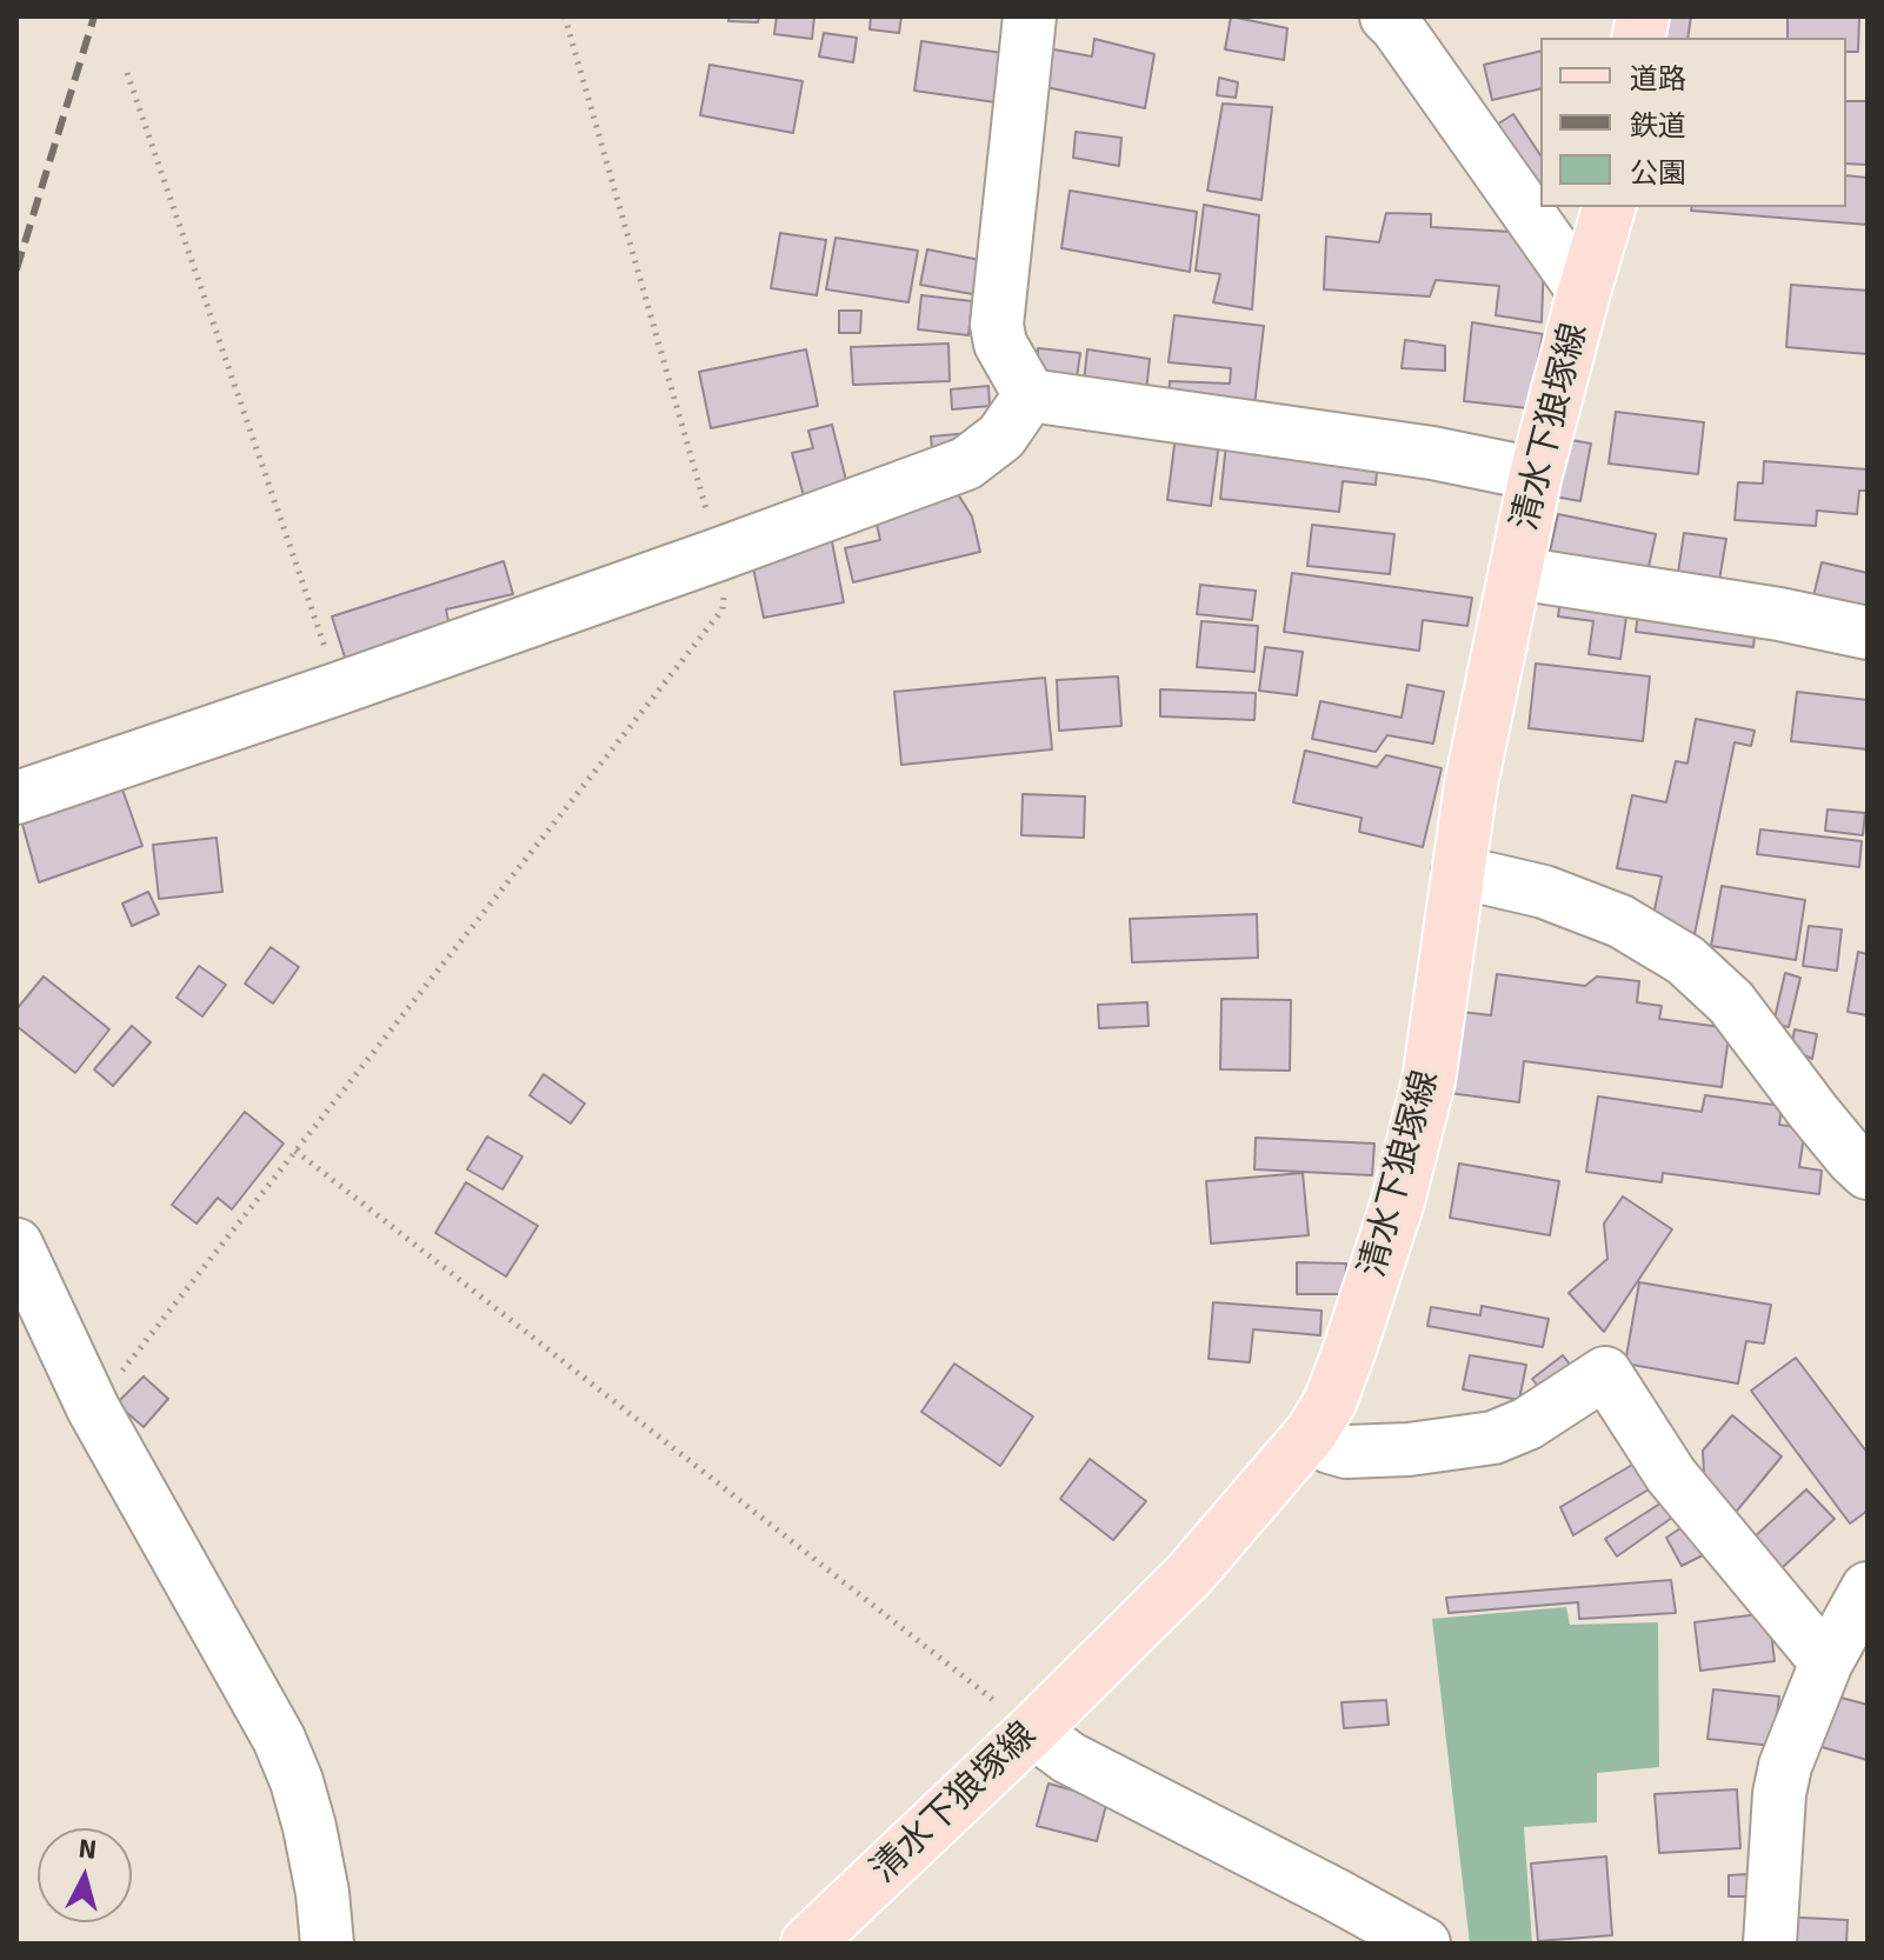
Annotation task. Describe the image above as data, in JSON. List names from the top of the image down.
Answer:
{
  "streets": {
    "main road": ["清水下狼塚線"]
  },
  "legend": ["道路", "鉄道", "公園"],
  "north": "top"
}
